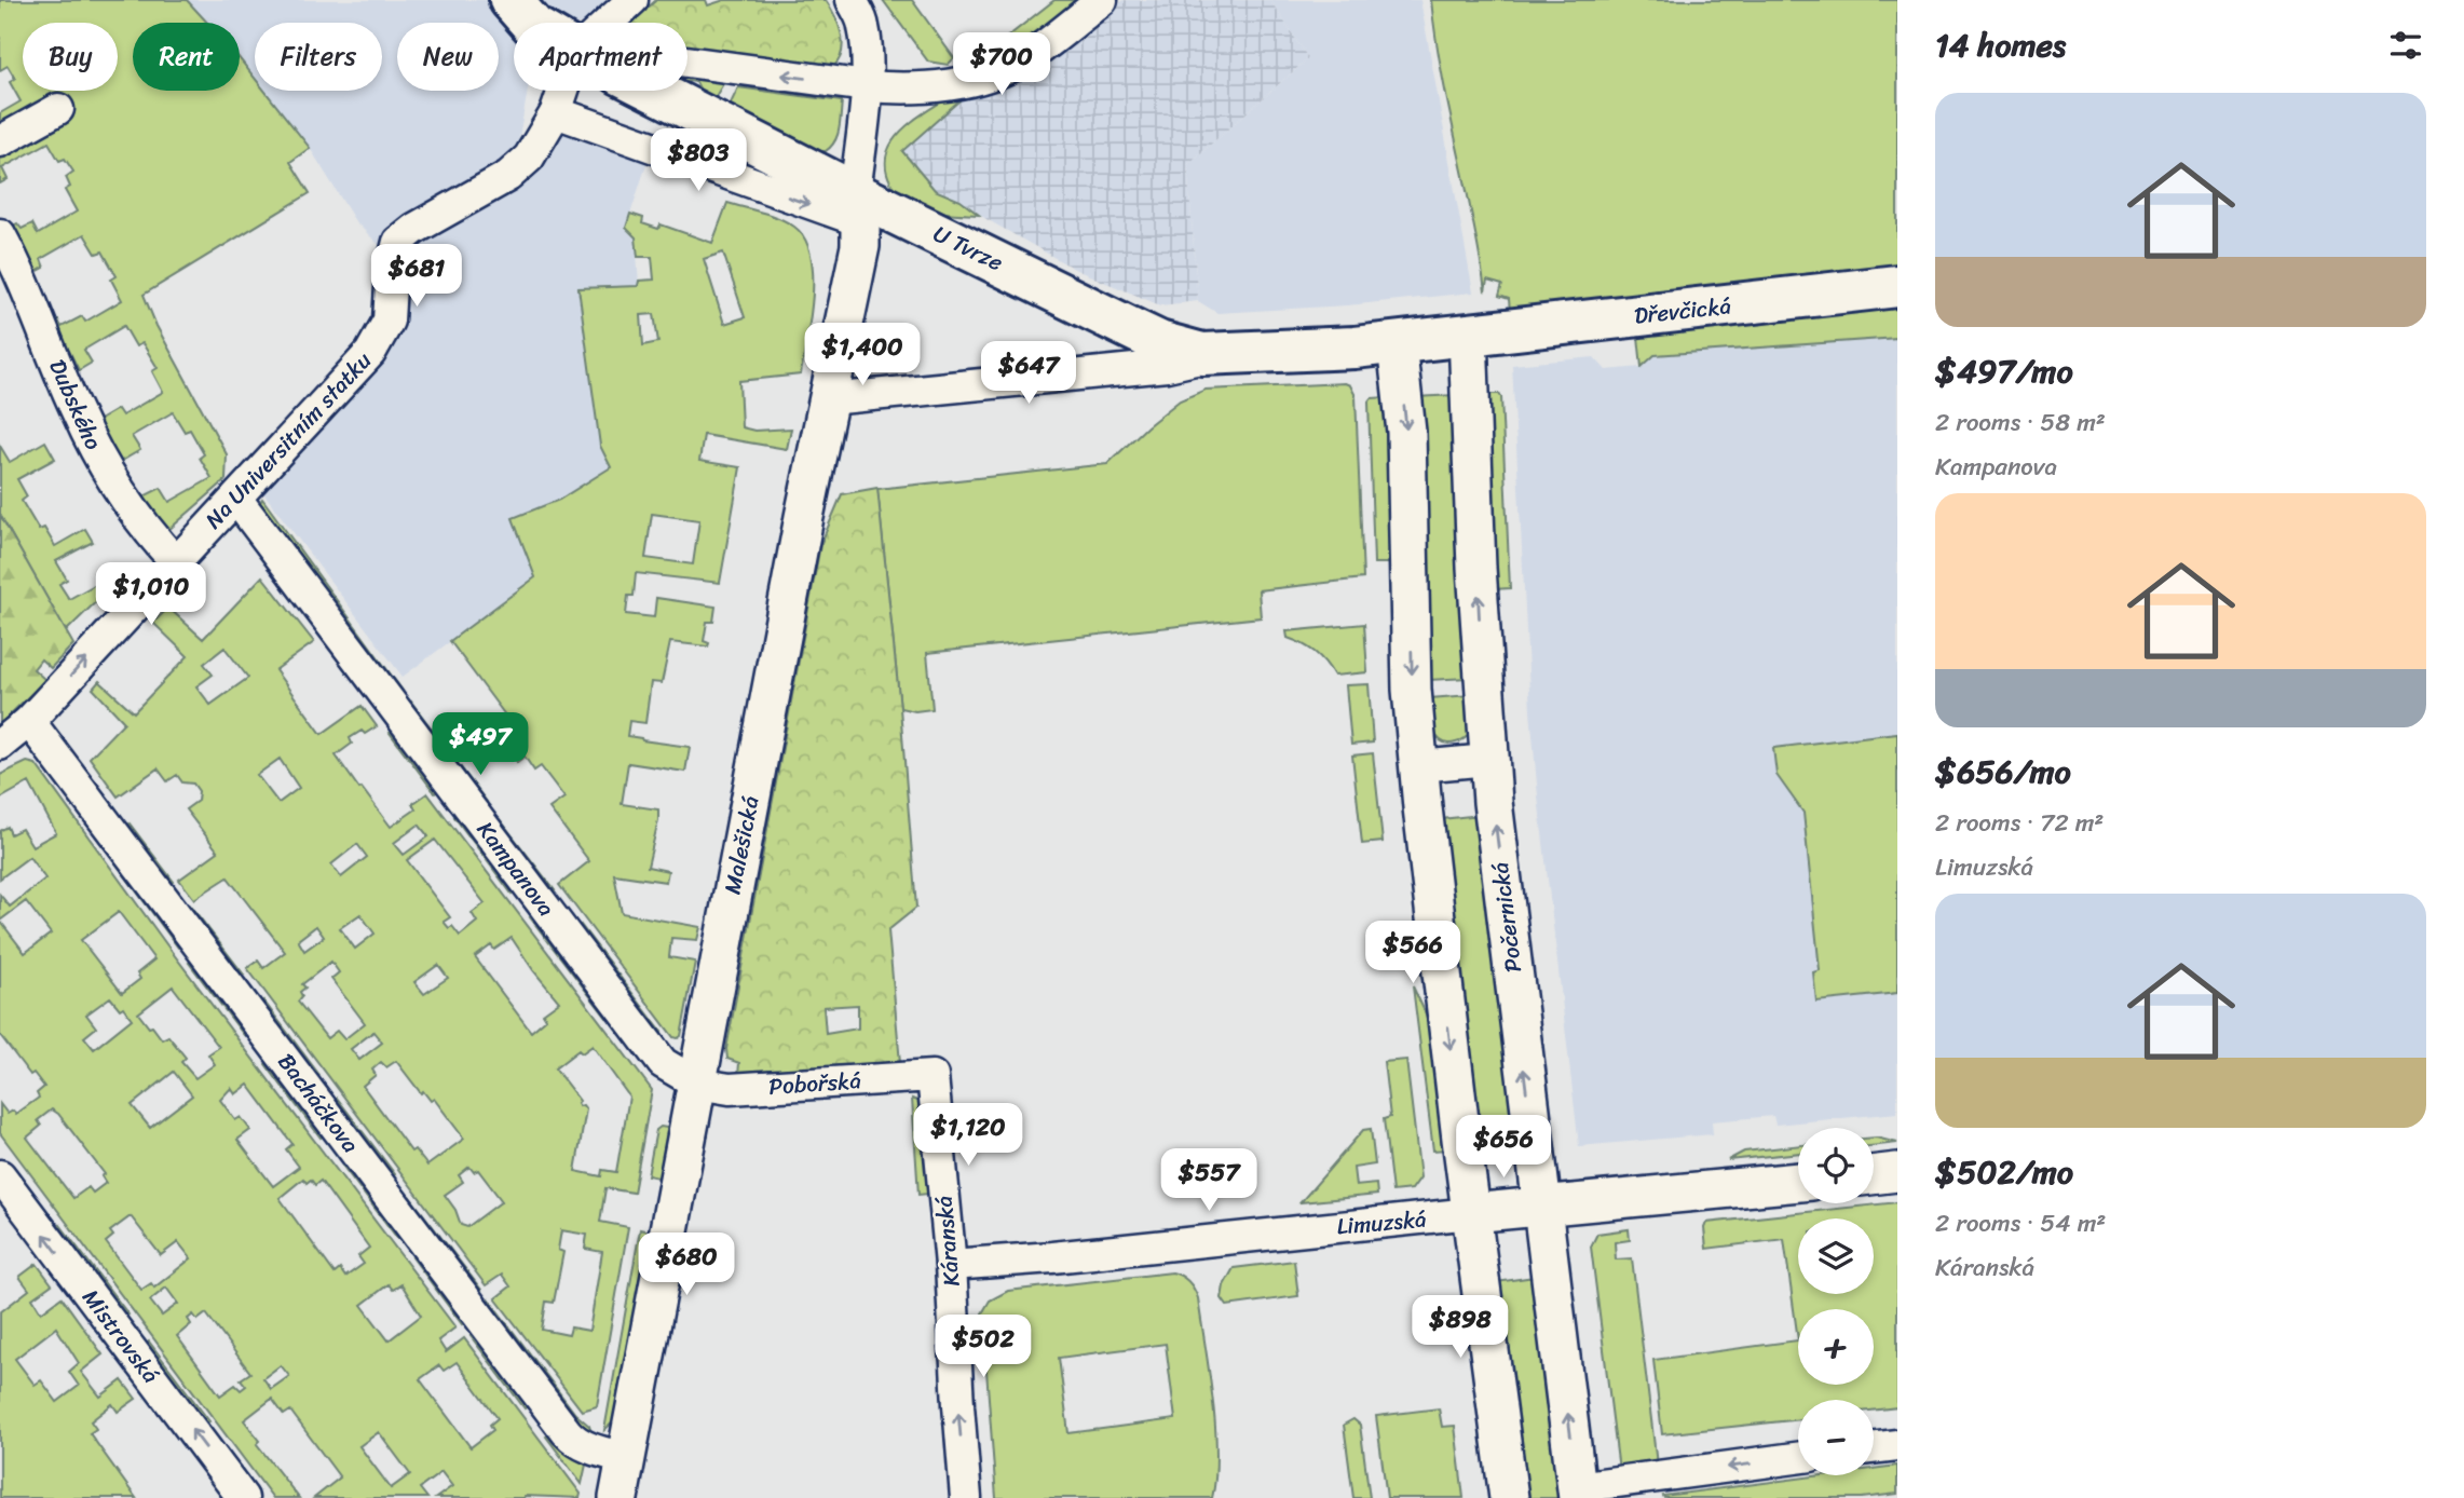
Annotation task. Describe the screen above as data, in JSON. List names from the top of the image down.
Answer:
{
  "streets": {
    "main road": ["U Tvrze", "Dřevčická"],
    "street": [
      "Dubského",
      "Na Universitním statku",
      "Malešická",
      "Kampanova",
      "Počernická",
      "Pobořská",
      "Bacháčkova",
      "Limuzská",
      "Káranská",
      "Mistrovská"
    ]
  },
  "crossings": [
    ["U Tvrze", "Dřevčická"],
    ["U Tvrze", "Malešická"],
    ["U Tvrze", "Počernická"],
    ["Dřevčická", "Počernická"],
    ["Dubského", "Na Universitním statku"],
    ["Na Universitním statku", "Kampanova"],
    ["Na Universitním statku", "Bacháčkova"],
    ["Malešická", "Kampanova"],
    ["Malešická", "Pobořská"],
    ["Malešická", "Bacháčkova"],
    ["Kampanova", "Pobořská"],
    ["Počernická", "Limuzská"],
    ["Pobořská", "Káranská"],
    ["Limuzská", "Káranská"]
  ],
  "one_way": ["Káranská", "Mistrovská"],
  "page": {
    "heading": "14 homes",
    "chip": [
      "Buy",
      "Rent",
      "Filters",
      "New",
      "Apartment"
    ],
    "price": [
      "$700",
      "$803",
      "$681",
      "$1,400",
      "$647",
      "$1,010",
      "$497",
      "$566",
      "$1,120",
      "$656",
      "$557",
      "$680",
      "$898",
      "$502"
    ],
    "list": [
      {
        "name": "$497/mo",
        "note": "2 rooms · 58 m² · Kampanova"
      },
      {
        "name": "$656/mo",
        "note": "2 rooms · 72 m² · Limuzská"
      },
      {
        "name": "$502/mo",
        "note": "2 rooms · 54 m² · Káranská"
      }
    ],
    "map_buttons": ["+", "−"]
  }
}
